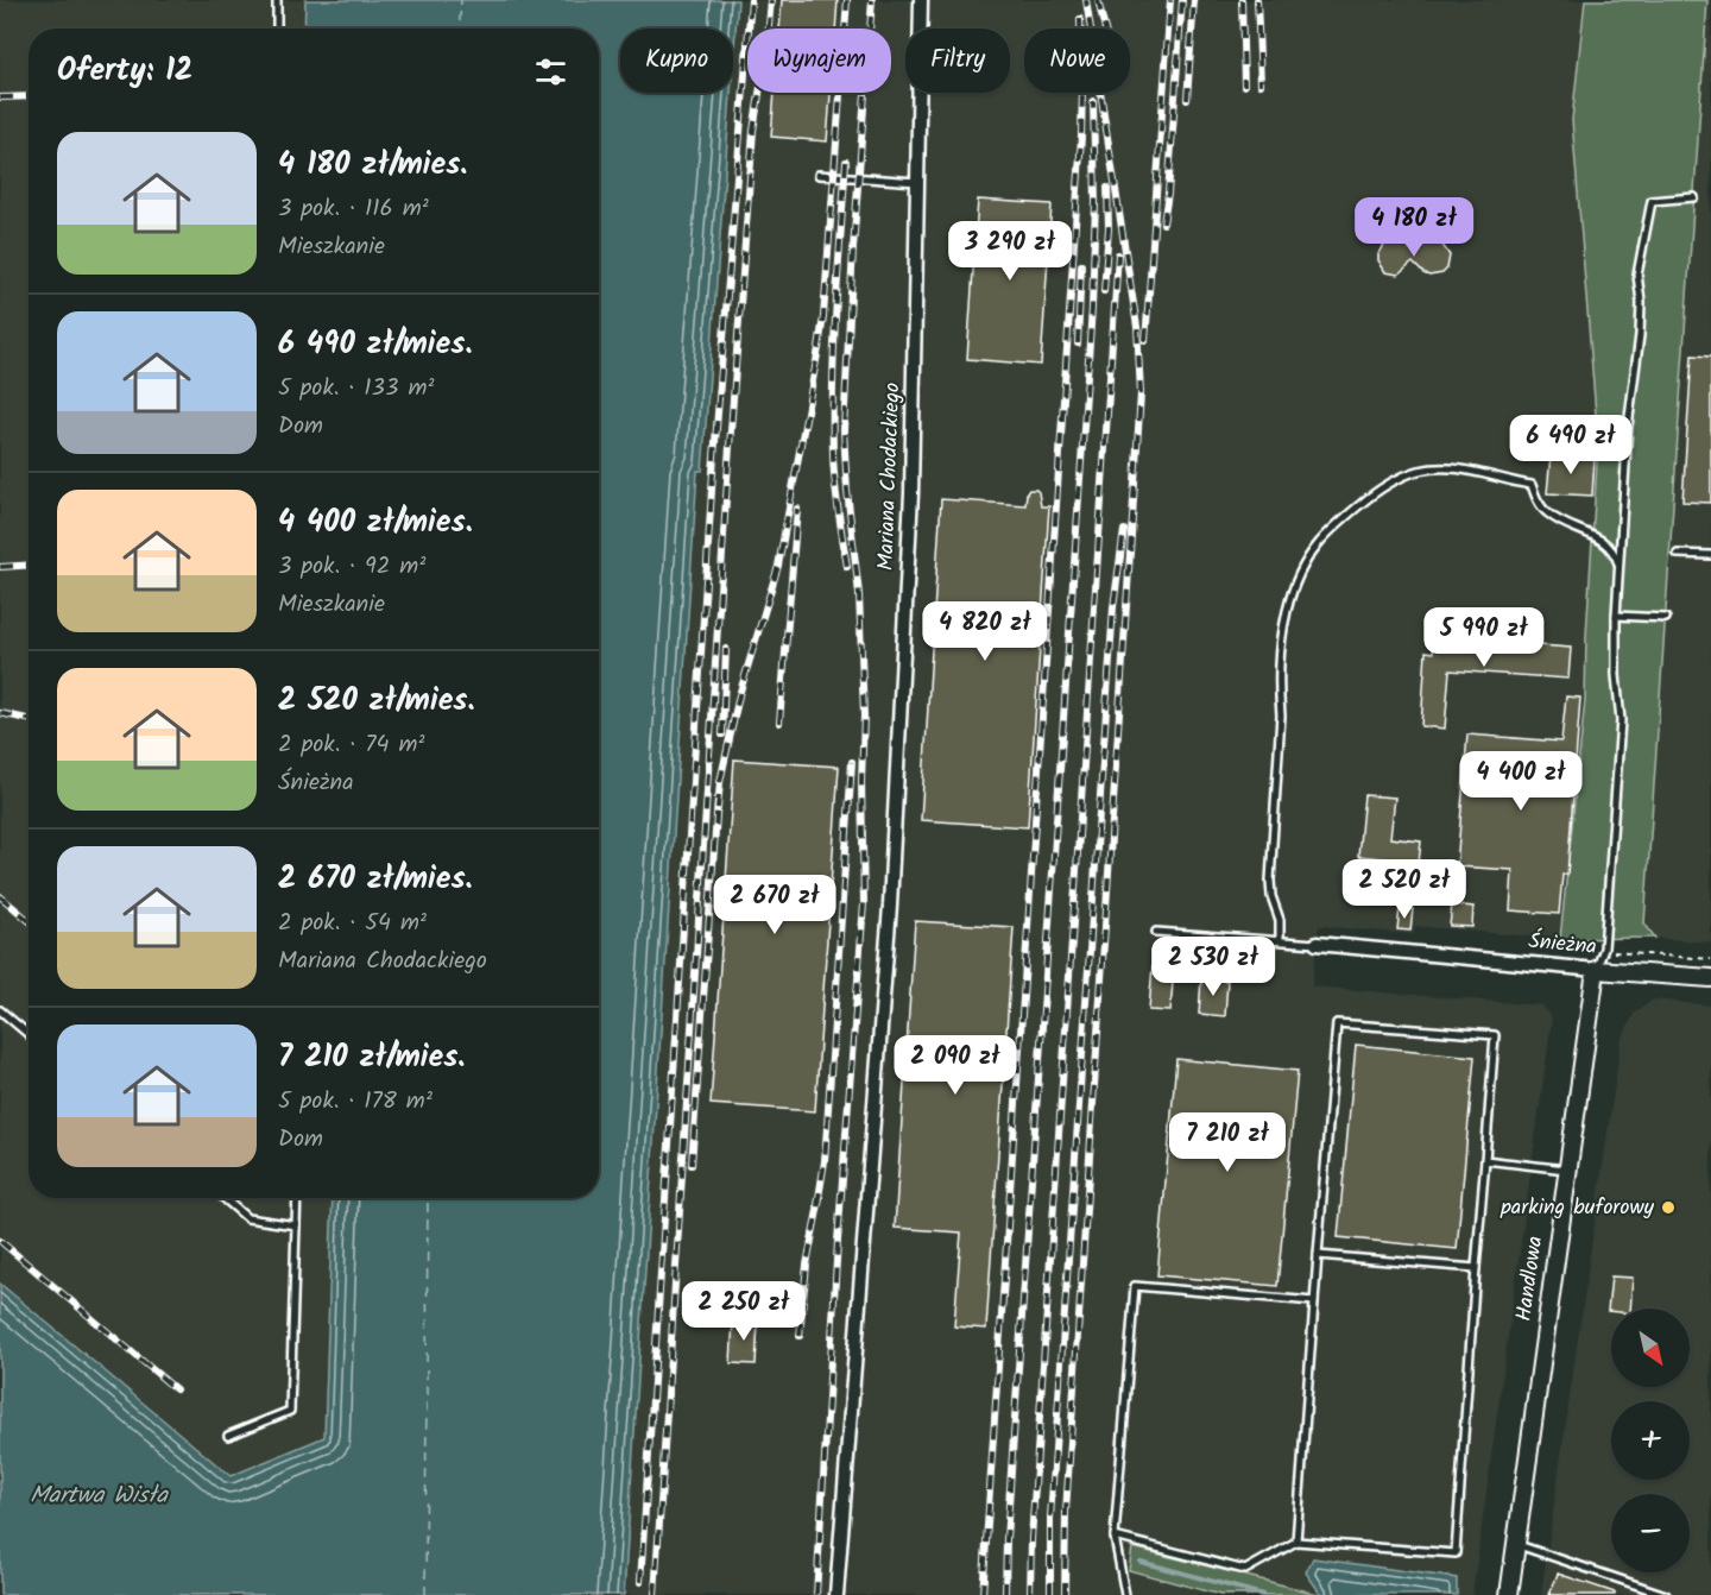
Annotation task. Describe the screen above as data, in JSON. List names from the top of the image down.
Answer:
{
  "streets": {
    "street": ["Mariana Chodackiego", "Śnieżna", "Handlowa"]
  },
  "crossings": [
    ["Śnieżna", "Handlowa"]
  ],
  "water": ["Martwa Wisła"],
  "places": ["parking buforowy"],
  "north": "bottom right",
  "page": {
    "chip": [
      "Kupno",
      "Wynajem",
      "Filtry",
      "Nowe"
    ],
    "heading": "Oferty: 12",
    "list": [
      {
        "name": "4 180 zł/mies.",
        "note": "3 pok. · 116 m² · Mieszkanie"
      },
      {
        "name": "6 490 zł/mies.",
        "note": "5 pok. · 133 m² · Dom"
      },
      {
        "name": "4 400 zł/mies.",
        "note": "3 pok. · 92 m² · Mieszkanie"
      },
      {
        "name": "2 520 zł/mies.",
        "note": "2 pok. · 74 m² · Śnieżna"
      },
      {
        "name": "2 670 zł/mies.",
        "note": "2 pok. · 54 m² · Mariana Chodackiego"
      },
      {
        "name": "7 210 zł/mies.",
        "note": "5 pok. · 178 m² · Dom"
      }
    ],
    "price": [
      "4 180 zł",
      "3 290 zł",
      "6 490 zł",
      "4 820 zł",
      "5 990 zł",
      "4 400 zł",
      "2 520 zł",
      "2 670 zł",
      "2 530 zł",
      "2 090 zł",
      "7 210 zł",
      "2 250 zł"
    ],
    "map_buttons": ["+", "−"]
  }
}
